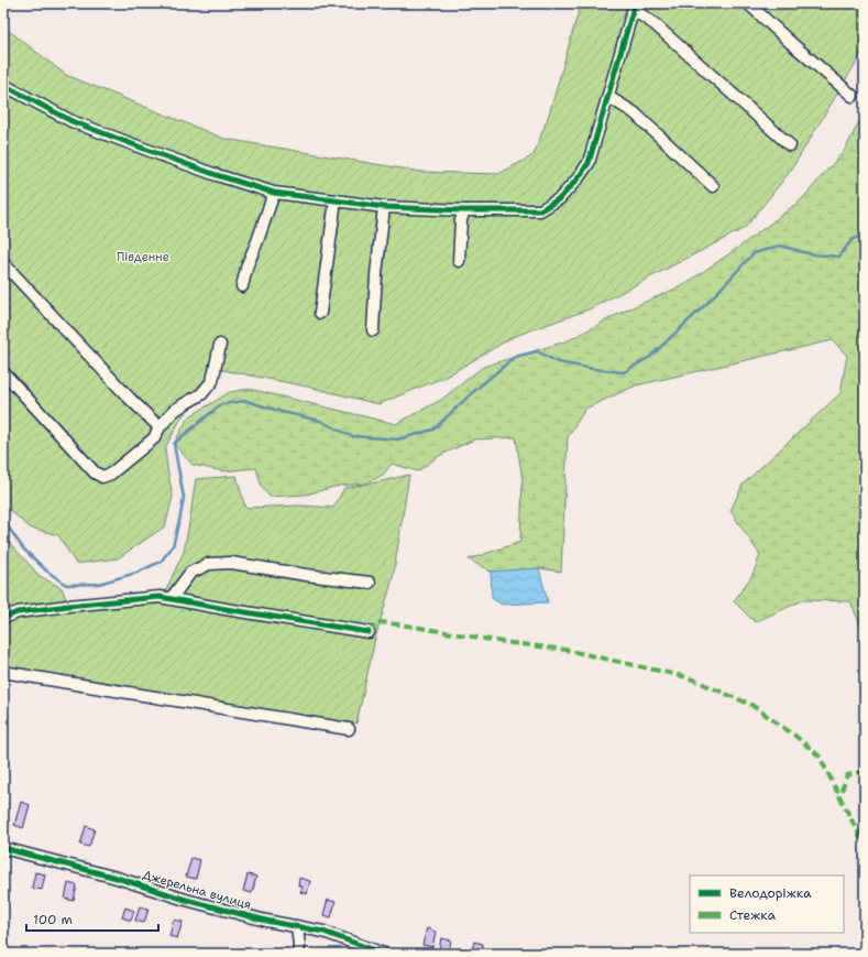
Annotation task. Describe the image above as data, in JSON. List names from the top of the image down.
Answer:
{
  "streets": {
    "street": ["Джерельна вулиця"]
  },
  "parks": ["Південне"],
  "legend": ["Велодоріжка", "Стежка"],
  "scale_bar": "100 m"
}
